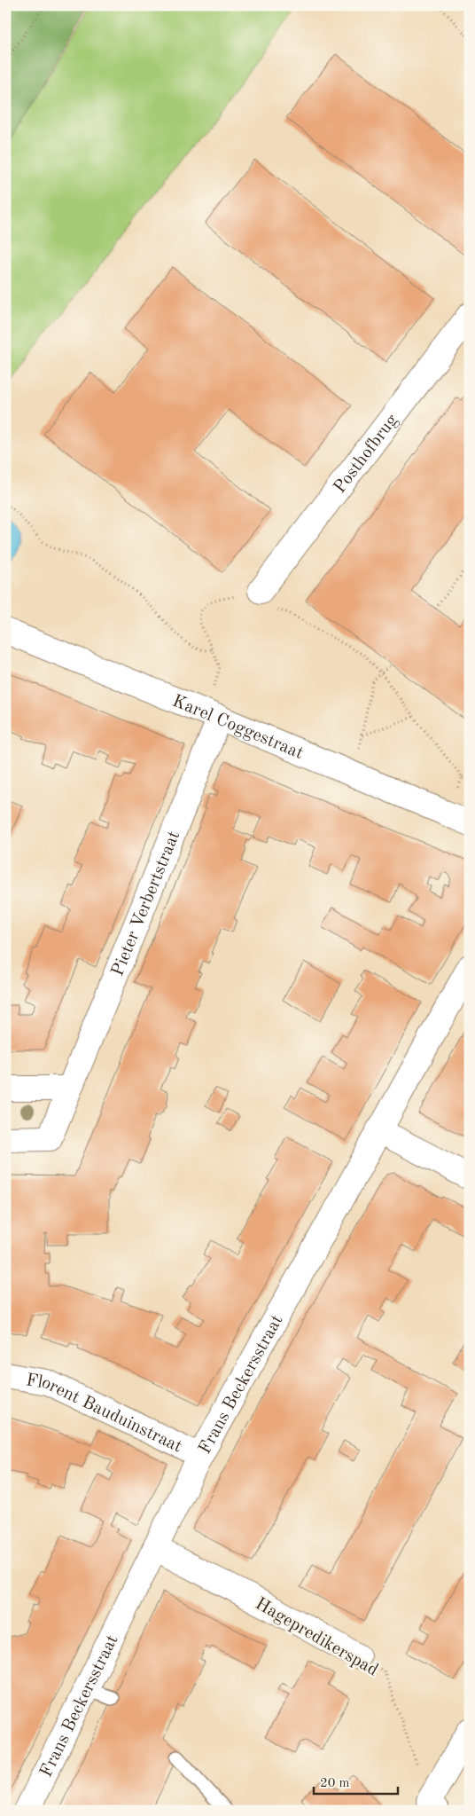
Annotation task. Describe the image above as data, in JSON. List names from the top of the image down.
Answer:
{
  "streets": {
    "street": [
      "Posthofbrug",
      "Karel Coggestraat",
      "Pieter Verbertstraat",
      "Frans Beckersstraat",
      "Florent Bauduinstraat",
      "Hagepredikerspad"
    ]
  },
  "crossings": [
    ["Karel Coggestraat", "Pieter Verbertstraat"],
    ["Frans Beckersstraat", "Florent Bauduinstraat"],
    ["Frans Beckersstraat", "Hagepredikerspad"]
  ],
  "scale_bar": "20 m"
}
